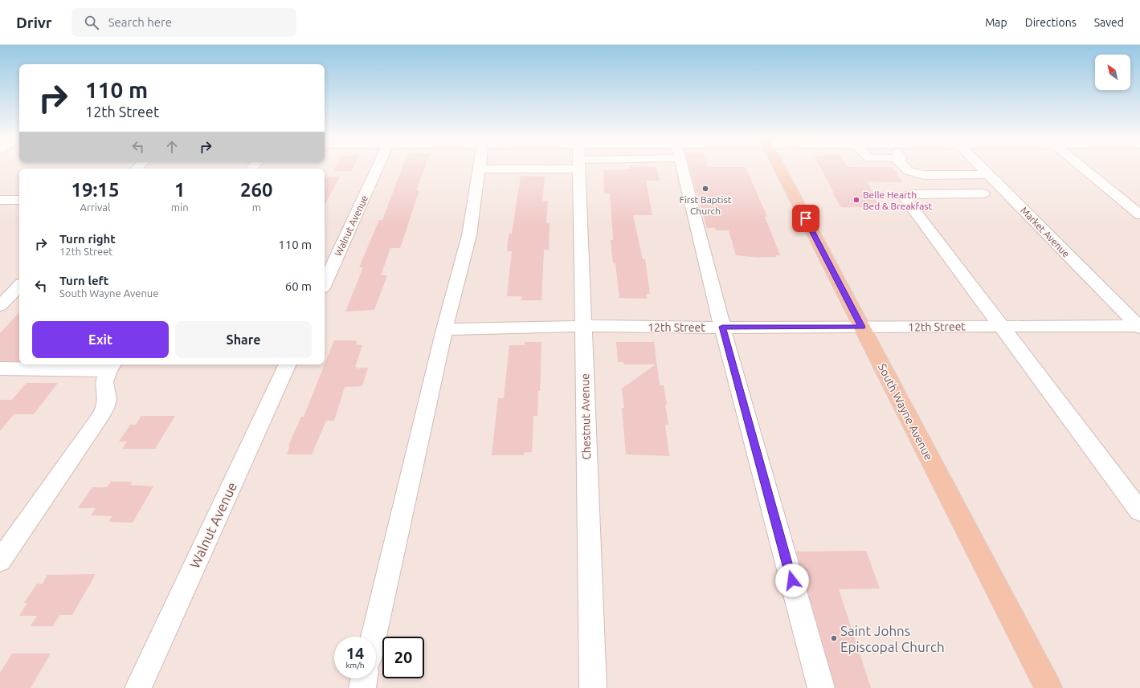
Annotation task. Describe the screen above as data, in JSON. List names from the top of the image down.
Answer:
{
  "streets": {
    "main road": ["South Wayne Avenue"],
    "street": [
      "Walnut Avenue",
      "Market Avenue",
      "12th Street",
      "Chestnut Avenue"
    ]
  },
  "crossings": [
    ["Market Avenue", "12th Street"],
    ["12th Street", "South Wayne Avenue"],
    ["12th Street", "Chestnut Avenue"]
  ],
  "places": ["First Baptist Church", "Belle Hearth Bed & Breakfast", "Saint Johns Episcopal Church"],
  "north": "top left",
  "page": {
    "header": "Drivr",
    "search": "Search here",
    "nav": ["Map", "Directions", "Saved"],
    "turn": ["110 m", "12th Street"],
    "eta": [
      "19:15",
      "Arrival",
      "1",
      "min",
      "260",
      "m"
    ],
    "list": [
      {
        "name": "Turn right",
        "note": "12th Street",
        "value": "110 m"
      },
      {
        "name": "Turn left",
        "note": "South Wayne Avenue",
        "value": "60 m"
      }
    ],
    "buttons": ["Exit", "Share"],
    "speed": "14 km/h",
    "limit": "20"
  }
}
